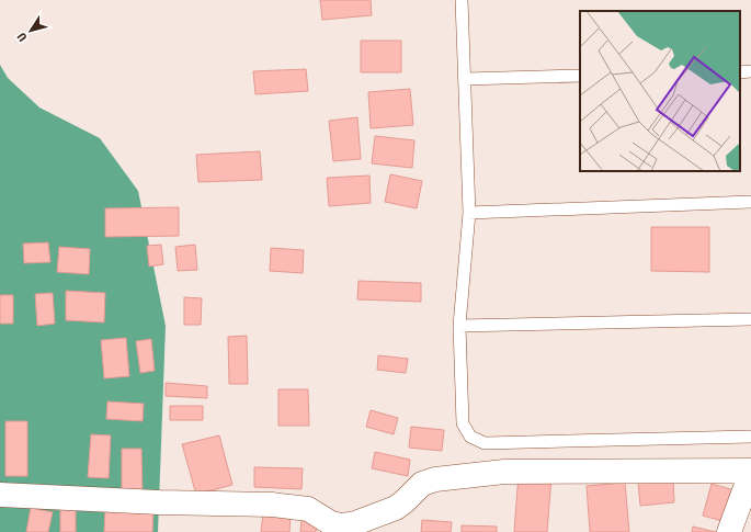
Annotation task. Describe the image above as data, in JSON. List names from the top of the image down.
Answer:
{
  "north": "bottom left"
}
